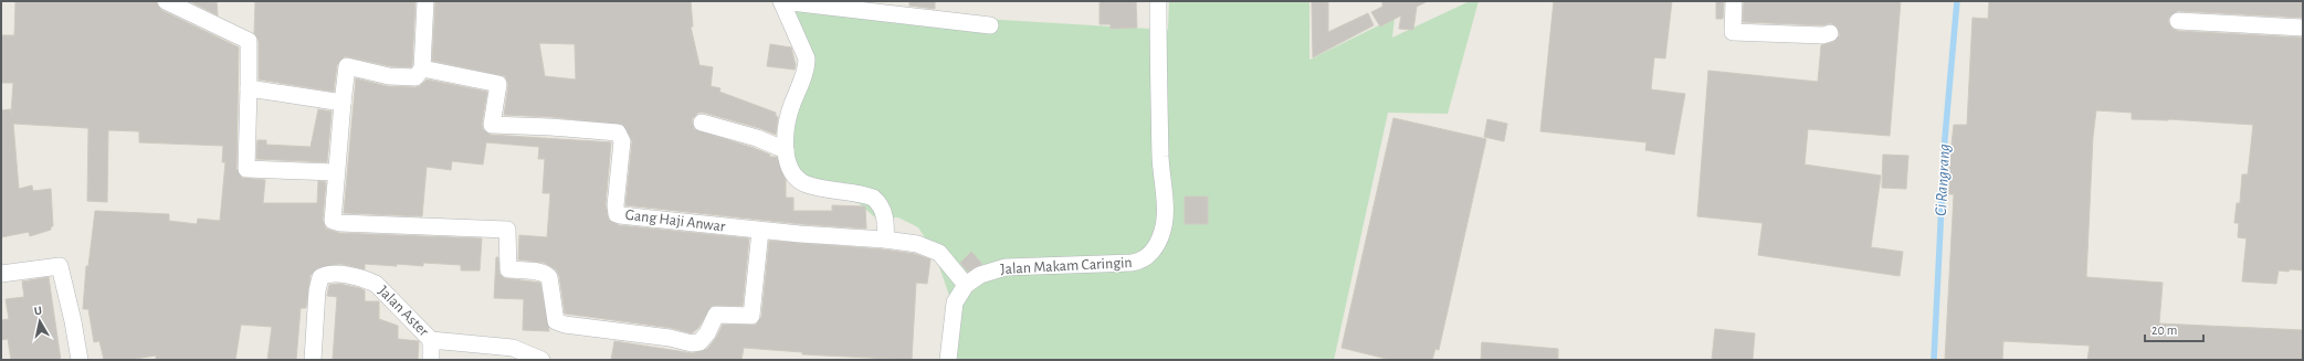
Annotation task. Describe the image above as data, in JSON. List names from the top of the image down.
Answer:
{
  "streets": {
    "street": ["Gang Haji Anwar", "Jalan Makam Caringin", "Jalan Aster"]
  },
  "crossings": [
    ["Gang Haji Anwar", "Jalan Makam Caringin"]
  ],
  "water": ["Ci Rangrang"],
  "scale_bar": "20 m",
  "north": "top"
}
